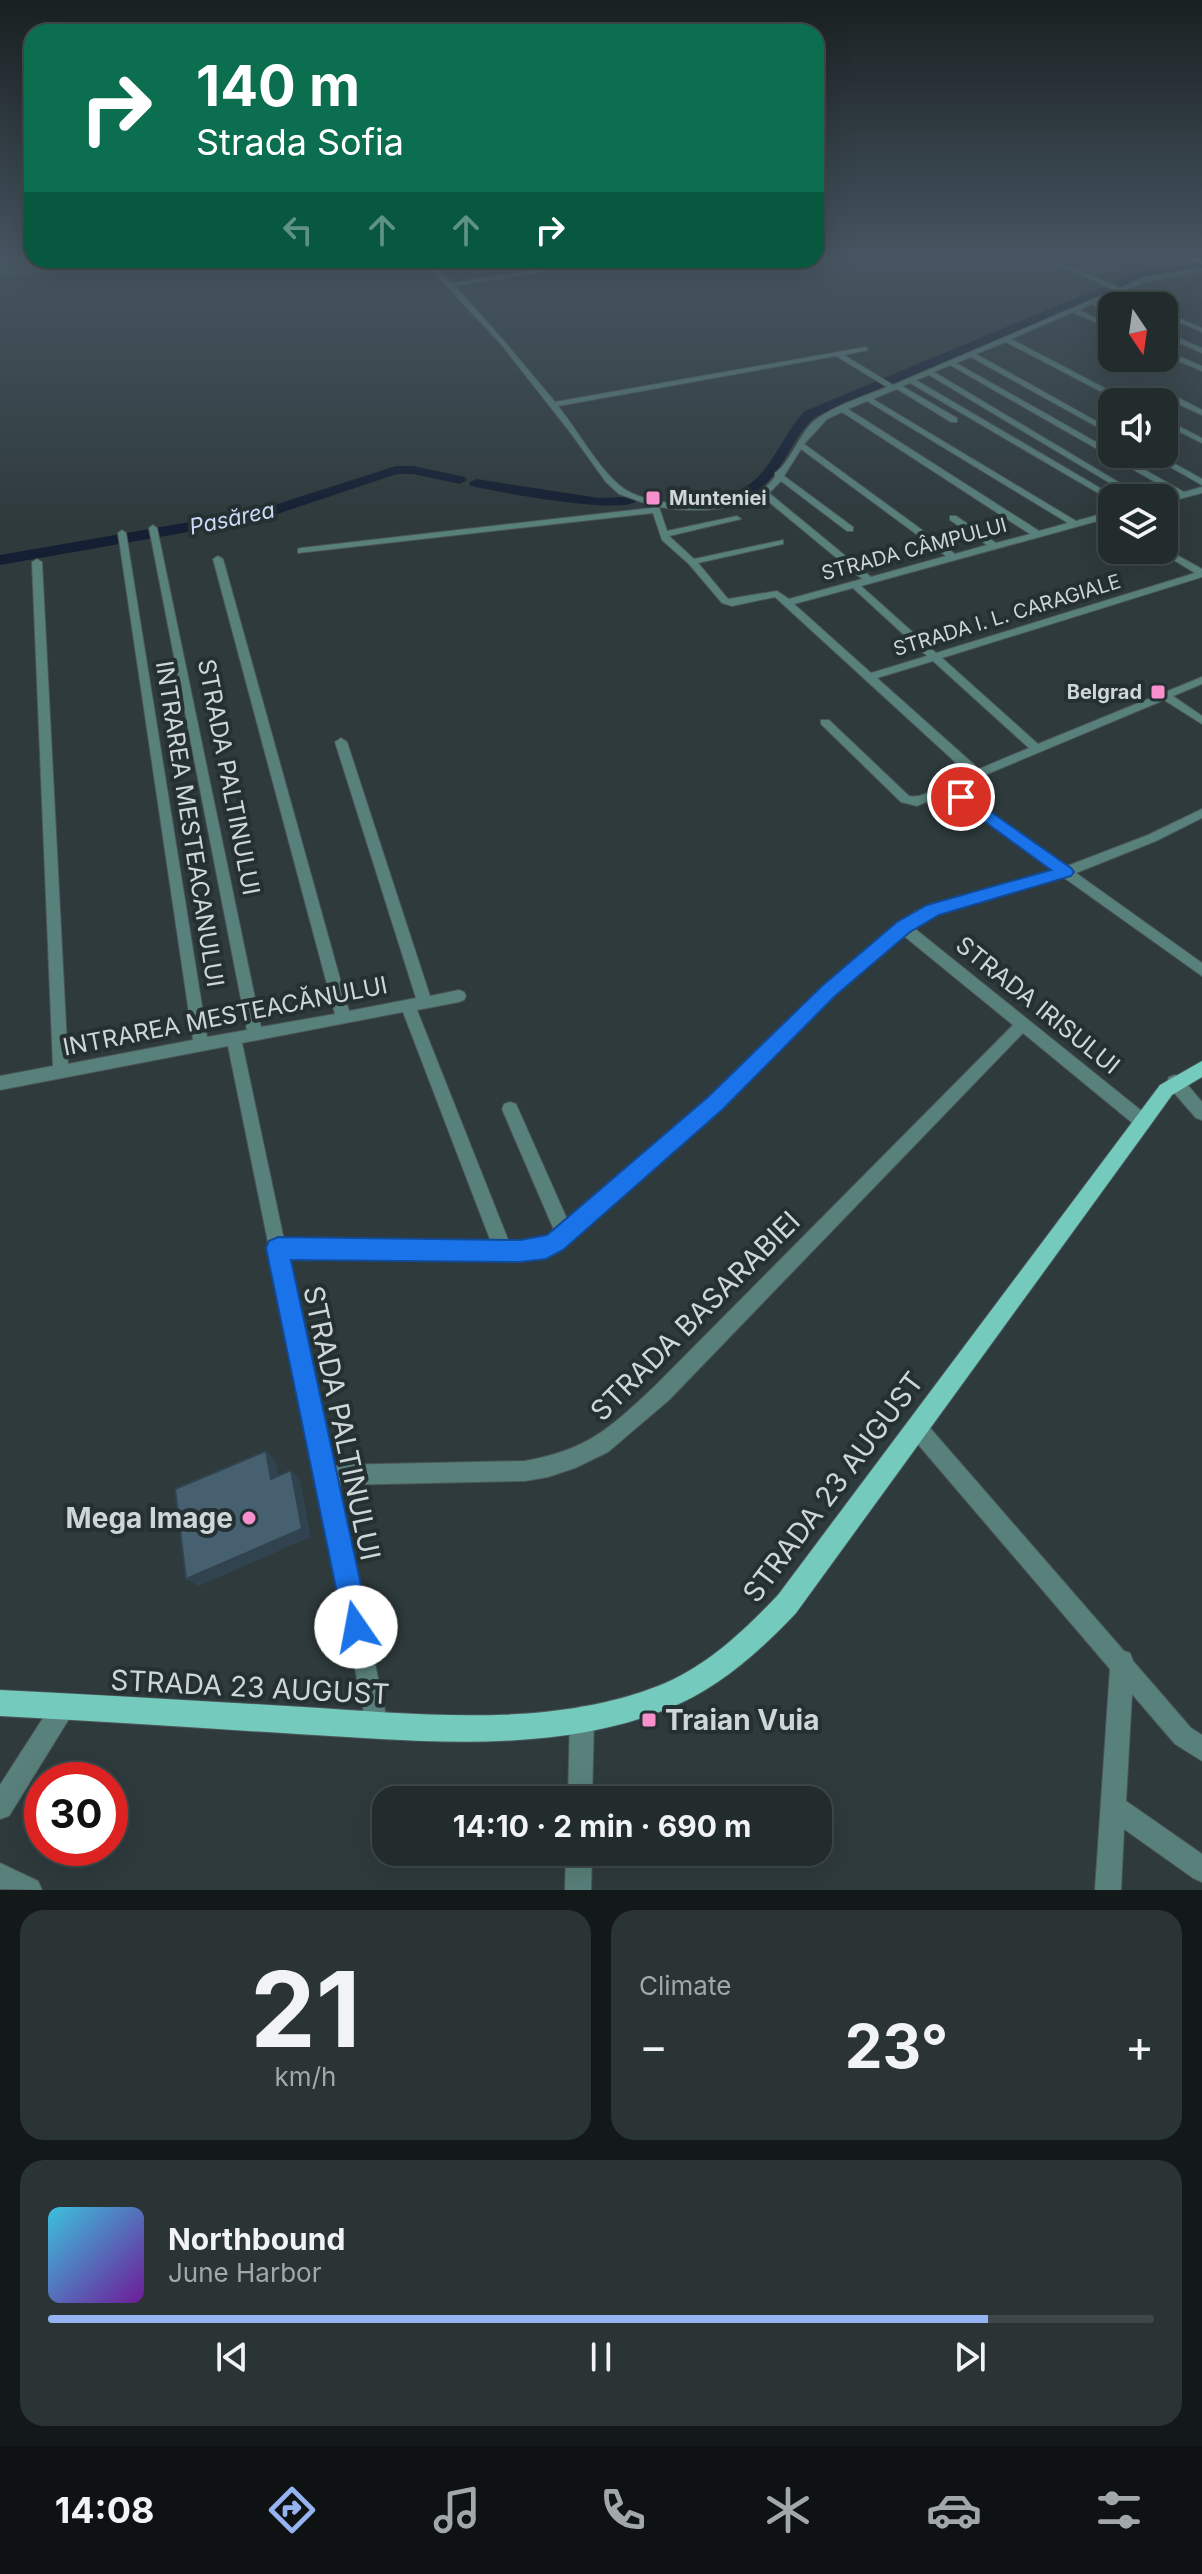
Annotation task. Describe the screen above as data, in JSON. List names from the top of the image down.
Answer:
{
  "streets": {
    "main road": ["STRADA 23 AUGUST"],
    "street": [
      "STRADA CÂMPULUI",
      "STRADA I. L. CARAGIALE",
      "STRADA PALTINULUI",
      "INTRAREA MESTEACANULUI",
      "STRADA IRISULUI",
      "INTRAREA MESTEACĂNULUI",
      "STRADA BASARABIEI"
    ]
  },
  "crossings": [
    ["STRADA PALTINULUI", "INTRAREA MESTEACĂNULUI"],
    ["STRADA PALTINULUI", "STRADA BASARABIEI"],
    ["STRADA PALTINULUI", "STRADA 23 AUGUST"],
    ["INTRAREA MESTEACANULUI", "INTRAREA MESTEACĂNULUI"],
    ["STRADA IRISULUI", "STRADA BASARABIEI"],
    ["STRADA IRISULUI", "STRADA 23 AUGUST"]
  ],
  "water": ["Pasărea"],
  "places": {
    "transit": ["Munteniei", "Belgrad", "Traian Vuia"],
    "other": ["Mega Image"]
  },
  "north": "bottom",
  "page": {
    "turn": ["140 m", "Strada Sofia"],
    "limit": "30",
    "trip": "14:10 · 2 min · 690 m",
    "tile": [
      ["21", "km/h"],
      "Climate"
    ],
    "heat": ["−", "23°", "+"],
    "song": ["Northbound", "June Harbor"],
    "tabs": "14:08"
  }
}
